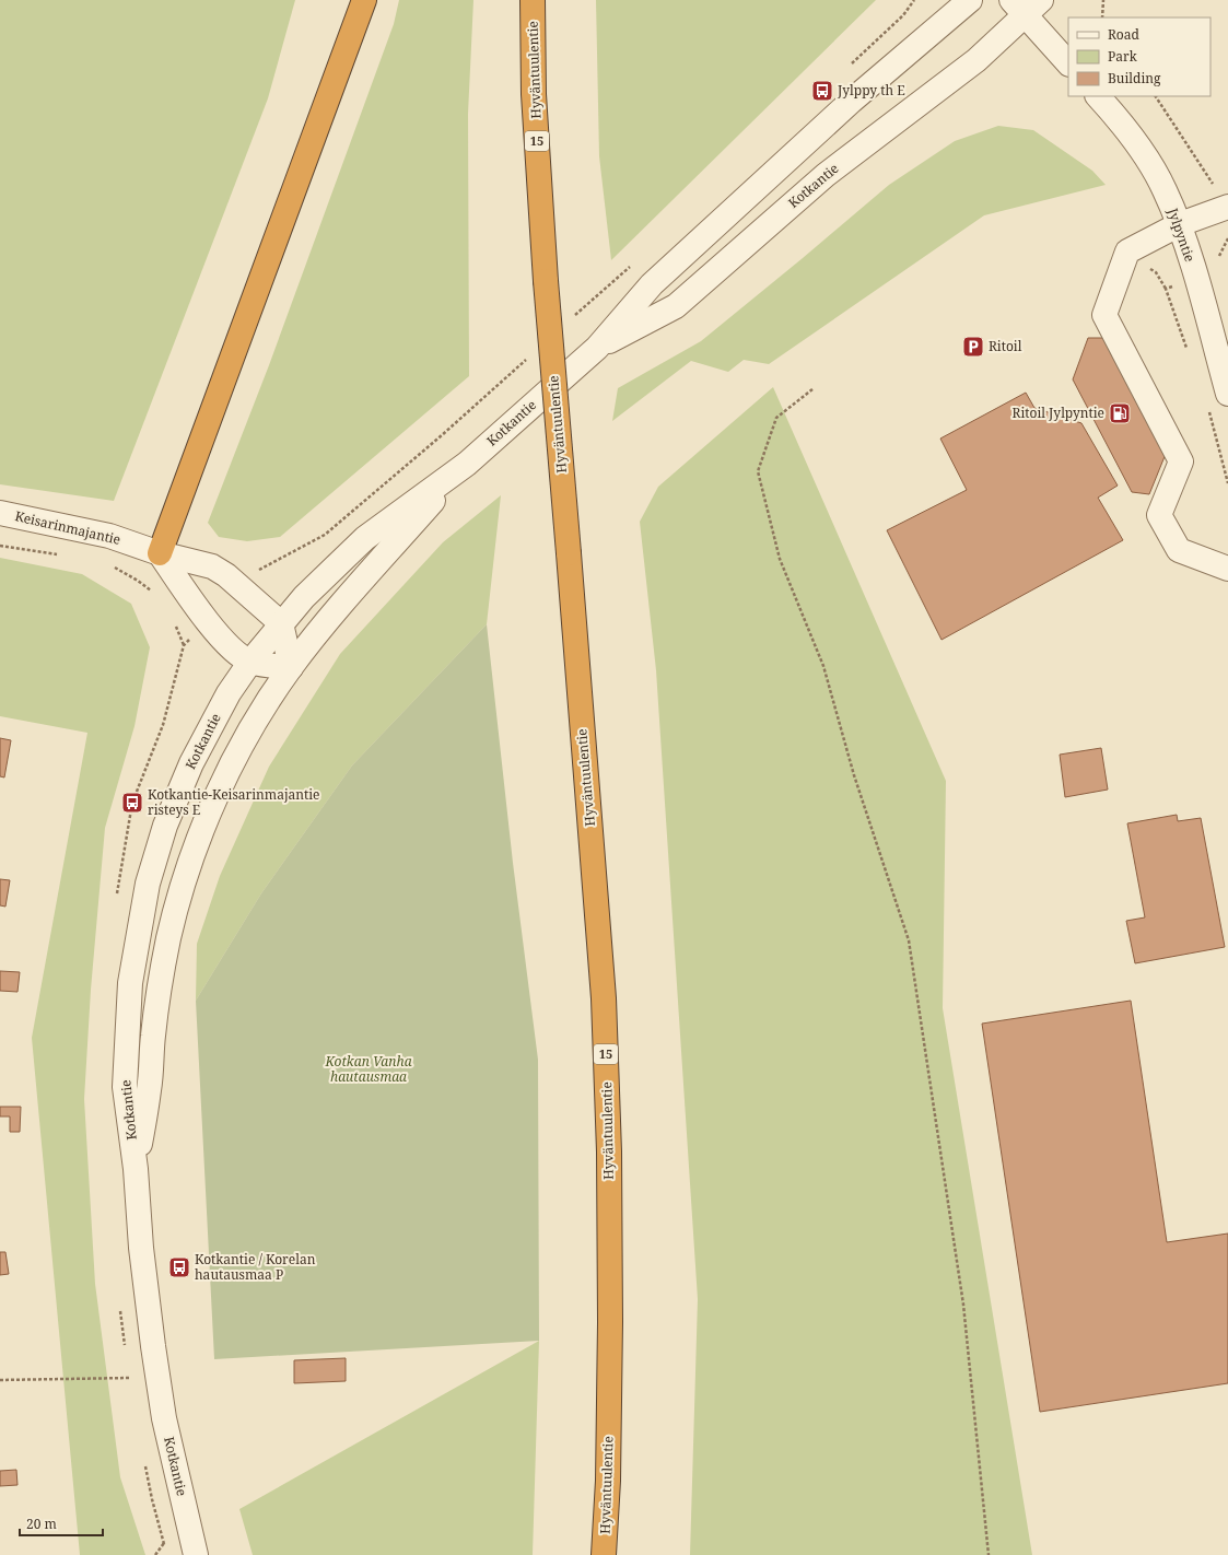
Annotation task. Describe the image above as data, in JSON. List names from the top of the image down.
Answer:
{
  "streets": {
    "highway": ["Hyväntuulentie", "15"],
    "street": ["Kotkantie", "Jylpyntie", "Keisarinmajantie"]
  },
  "crossings": [
    ["Kotkantie", "Keisarinmajantie"]
  ],
  "parks": ["Kotkan Vanha hautausmaa"],
  "places": {
    "bus stop": ["Jylppy th E", "Kotkantie-Keisarinmajantie risteys E", "Kotkantie / Korelan hautausmaa P"],
    "parking": ["Ritoil"],
    "fuel station": ["Ritoil Jylpyntie"]
  },
  "legend": ["Road", "Park", "Building"],
  "scale_bar": "20 m"
}
